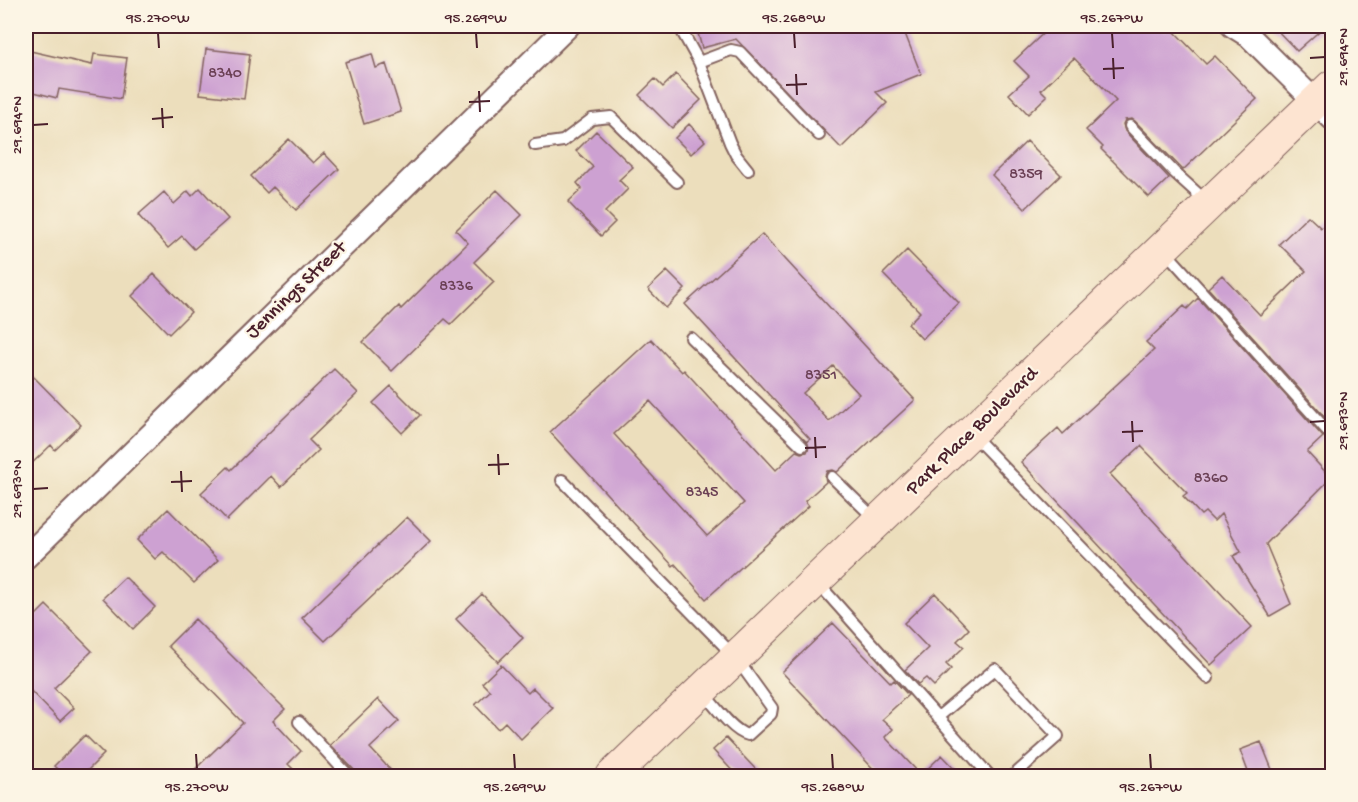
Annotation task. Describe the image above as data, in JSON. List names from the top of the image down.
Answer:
{
  "streets": {
    "street": ["Jennings Street", "Park Place Boulevard"]
  },
  "house_numbers": [
    "8340",
    "8359",
    "8336",
    "8351",
    "8360",
    "8345"
  ],
  "coordinates": [
    "95.270°W",
    "95.269°W",
    "95.268°W",
    "95.267°W",
    "29.694°N",
    "29.693°N"
  ]
}
